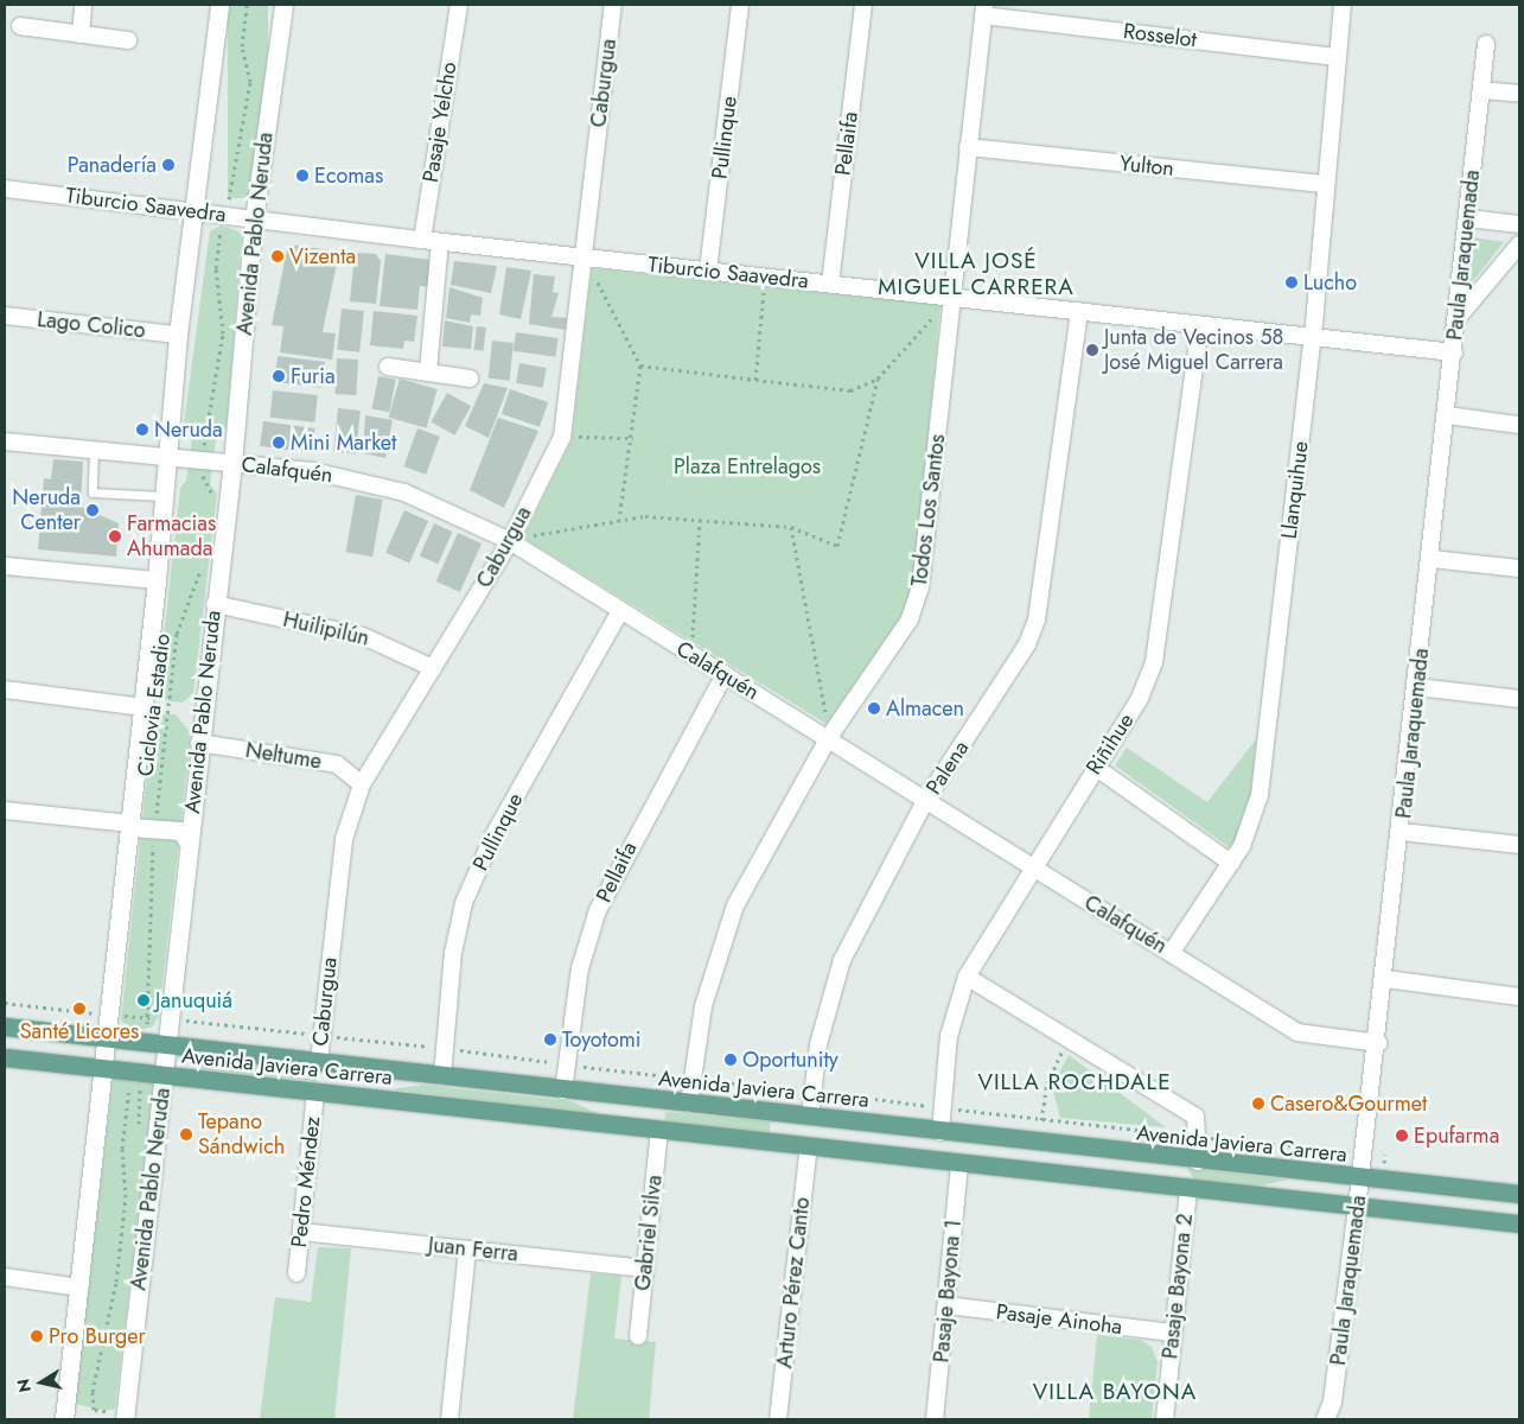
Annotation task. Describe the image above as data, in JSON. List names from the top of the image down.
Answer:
{
  "streets": {
    "main road": ["Avenida Pablo Neruda", "Paula Jaraquemada", "Avenida Javiera Carrera"],
    "street": [
      "Rosselot",
      "Caburgua",
      "Pasaje Yelcho",
      "Pullinque",
      "Pellaifa",
      "Yulton",
      "Tiburcio Saavedra",
      "Lago Colico",
      "Calafquén",
      "Llanquihue",
      "Todos Los Santos",
      "Huilipilún",
      "Riñihue",
      "Neltume",
      "Palena",
      "Pedro Méndez",
      "Gabriel Silva",
      "Juan Ferra",
      "Arturo Pérez Canto",
      "Pasaje Bayona 2",
      "Pasaje Bayona 1",
      "Pasaje Ainoha"
    ],
    "path": ["Ciclovia Estadio"]
  },
  "crossings": [
    ["Rosselot", "Llanquihue"],
    ["Rosselot", "Todos Los Santos"],
    ["Caburgua", "Tiburcio Saavedra"],
    ["Caburgua", "Calafquén"],
    ["Caburgua", "Huilipilún"],
    ["Caburgua", "Neltume"],
    ["Caburgua", "Avenida Javiera Carrera"],
    ["Pasaje Yelcho", "Tiburcio Saavedra"],
    ["Pullinque", "Tiburcio Saavedra"],
    ["Pullinque", "Calafquén"],
    ["Pullinque", "Avenida Javiera Carrera"],
    ["Pellaifa", "Tiburcio Saavedra"],
    ["Pellaifa", "Calafquén"],
    ["Pellaifa", "Avenida Javiera Carrera"],
    ["Yulton", "Llanquihue"],
    ["Yulton", "Todos Los Santos"],
    ["Tiburcio Saavedra", "Avenida Pablo Neruda"],
    ["Tiburcio Saavedra", "Paula Jaraquemada"],
    ["Tiburcio Saavedra", "Llanquihue"],
    ["Tiburcio Saavedra", "Todos Los Santos"],
    ["Tiburcio Saavedra", "Riñihue"],
    ["Tiburcio Saavedra", "Palena"],
    ["Avenida Pablo Neruda", "Calafquén"],
    ["Avenida Pablo Neruda", "Huilipilún"],
    ["Avenida Pablo Neruda", "Neltume"],
    ["Avenida Pablo Neruda", "Avenida Javiera Carrera"],
    ["Paula Jaraquemada", "Calafquén"],
    ["Paula Jaraquemada", "Avenida Javiera Carrera"],
    ["Calafquén", "Llanquihue"],
    ["Calafquén", "Todos Los Santos"],
    ["Calafquén", "Riñihue"],
    ["Calafquén", "Palena"],
    ["Todos Los Santos", "Avenida Javiera Carrera"],
    ["Riñihue", "Avenida Javiera Carrera"],
    ["Palena", "Avenida Javiera Carrera"],
    ["Avenida Javiera Carrera", "Pedro Méndez"],
    ["Avenida Javiera Carrera", "Gabriel Silva"],
    ["Avenida Javiera Carrera", "Arturo Pérez Canto"],
    ["Avenida Javiera Carrera", "Pasaje Bayona 2"],
    ["Avenida Javiera Carrera", "Pasaje Bayona 1"],
    ["Pedro Méndez", "Juan Ferra"],
    ["Gabriel Silva", "Juan Ferra"],
    ["Pasaje Bayona 2", "Pasaje Ainoha"],
    ["Pasaje Bayona 1", "Pasaje Ainoha"]
  ],
  "districts": ["VILLA JOSÉ MIGUEL CARRERA", "VILLA ROCHDALE", "VILLA BAYONA"],
  "parks": ["Plaza Entrelagos"],
  "places": [
    "Panadería",
    "Ecomas",
    "Vizenta",
    "Lucho",
    "Junta de Vecinos 58 José Miguel Carrera",
    "Furia",
    "Neruda",
    "Mini Market",
    "Neruda Center",
    "Farmacias Ahumada",
    "Almacen",
    "Januquiá",
    "Santé Licores",
    "Toyotomi",
    "Oportunity",
    "Casero&Gourmet",
    "Tepano Sándwich",
    "Epufarma",
    "Pro Burger"
  ],
  "north": "left"
}
